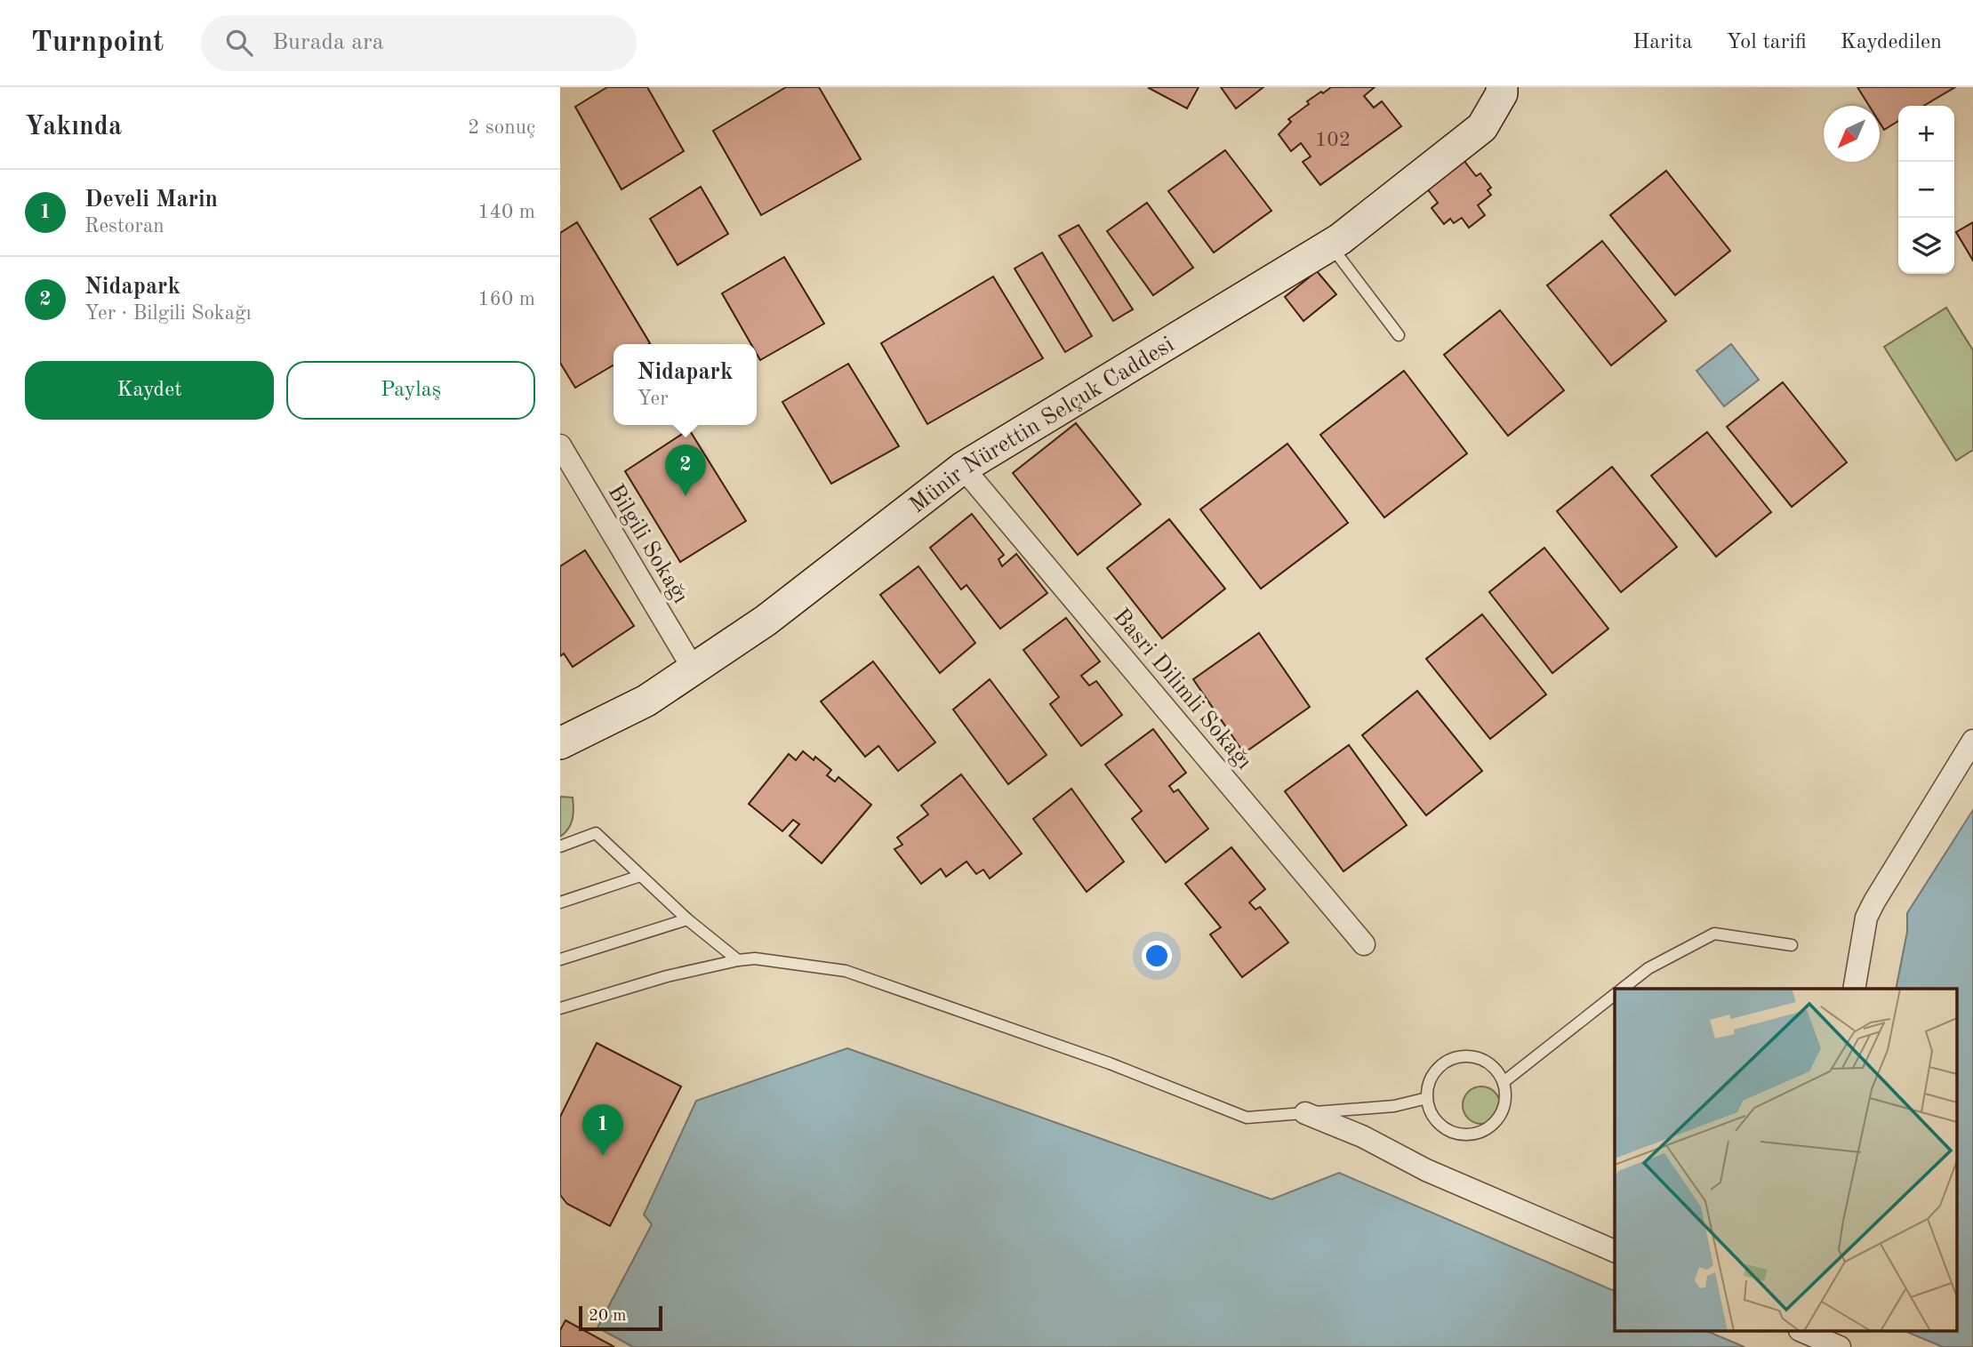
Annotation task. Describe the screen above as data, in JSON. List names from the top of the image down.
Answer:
{
  "streets": {
    "street": ["Münir Nürettin Selçuk Caddesi", "Bilgili Sokağı", "Basri Dilimli Sokağı"]
  },
  "crossings": [
    ["Münir Nürettin Selçuk Caddesi", "Bilgili Sokağı"],
    ["Münir Nürettin Selçuk Caddesi", "Basri Dilimli Sokağı"]
  ],
  "house_numbers": ["102"],
  "scale_bar": "20 m",
  "north": "bottom left",
  "page": {
    "header": "Turnpoint",
    "search": "Burada ara",
    "nav": ["Harita", "Yol tarifi", "Kaydedilen"],
    "heading": ["Yakında", "2 sonuç"],
    "map_buttons": ["+", "−"],
    "list": [
      {
        "mark": "1",
        "name": "Develi Marin",
        "note": "Restoran",
        "value": "140 m"
      },
      {
        "mark": "2",
        "name": "Nidapark",
        "note": "Yer · Bilgili Sokağı",
        "value": "160 m"
      }
    ],
    "buttons": ["Kaydet", "Paylaş"],
    "popup": ["Nidapark", "Yer"],
    "pins": ["2", "1"],
    "scale": "20 m"
  }
}
